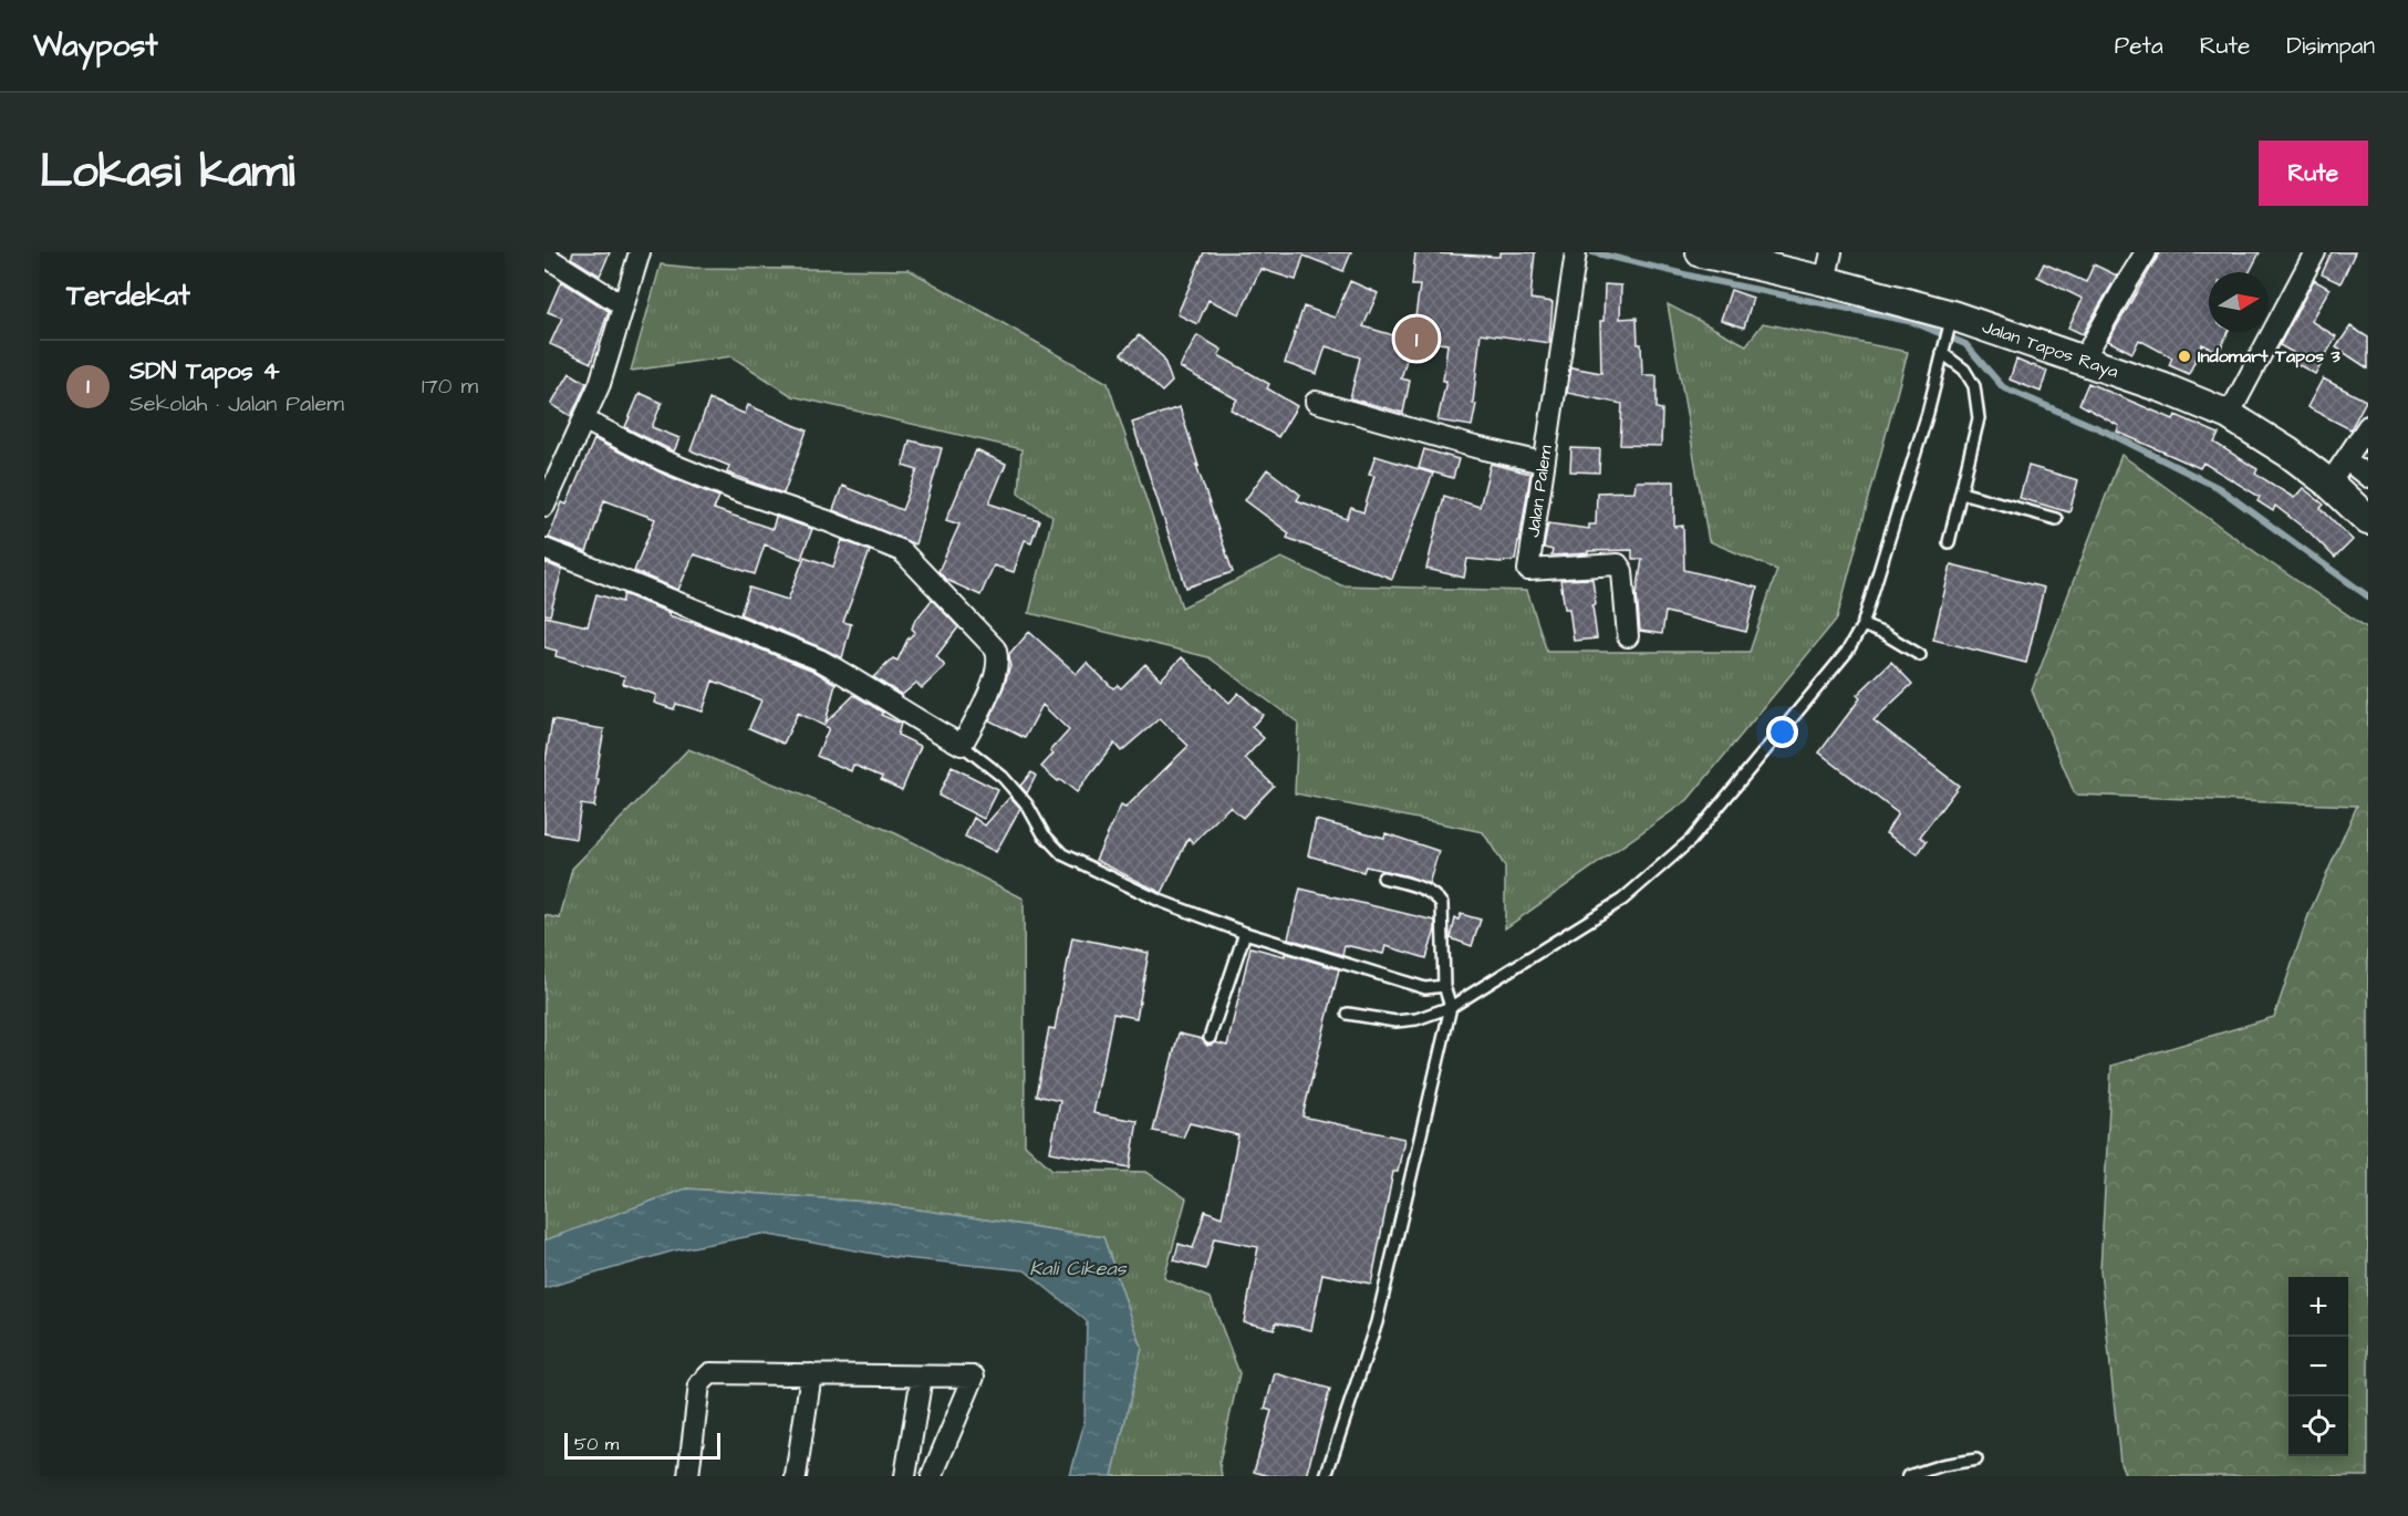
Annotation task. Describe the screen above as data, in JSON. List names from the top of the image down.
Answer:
{
  "streets": {
    "main road": ["Jalan Tapos Raya"],
    "street": ["Jalan Palem"]
  },
  "water": ["Kali Cikeas"],
  "places": ["Indomart Tapos 3"],
  "scale_bar": "50 m",
  "north": "right",
  "page": {
    "header": "Waypost",
    "nav": ["Peta", "Rute", "Disimpan"],
    "title": "Lokasi kami",
    "buttons": "Rute",
    "heading": "Terdekat",
    "pins": "1",
    "list": [
      {
        "mark": "1",
        "name": "SDN Tapos 4",
        "note": "Sekolah · Jalan Palem",
        "value": "170 m"
      }
    ],
    "map_buttons": ["+", "−"],
    "scale": "50 m"
  }
}
